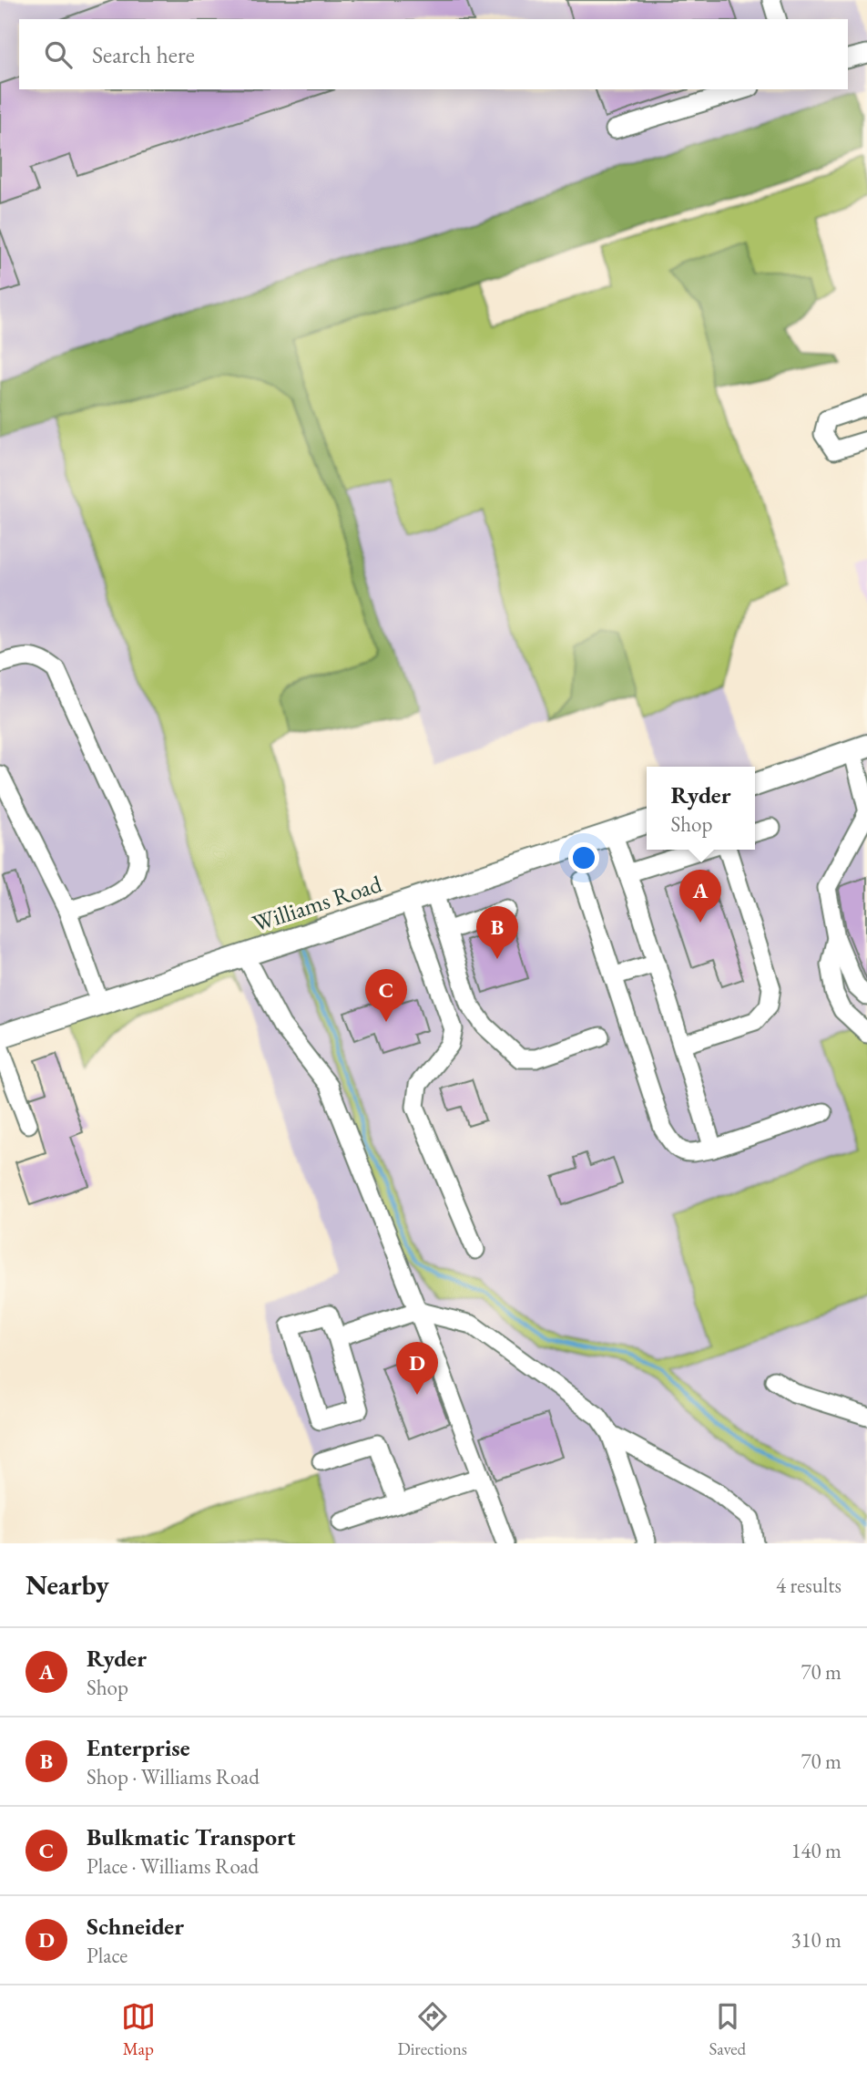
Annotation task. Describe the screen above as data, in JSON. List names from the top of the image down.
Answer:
{
  "streets": {
    "main road": ["Williams Road"]
  },
  "page": {
    "search": "Search here",
    "popup": ["Ryder", "Shop"],
    "pins": [
      "A",
      "B",
      "C",
      "D"
    ],
    "heading": ["Nearby", "4 results"],
    "list": [
      {
        "mark": "A",
        "name": "Ryder",
        "note": "Shop",
        "value": "70 m"
      },
      {
        "mark": "B",
        "name": "Enterprise",
        "note": "Shop · Williams Road",
        "value": "70 m"
      },
      {
        "mark": "C",
        "name": "Bulkmatic Transport",
        "note": "Place · Williams Road",
        "value": "140 m"
      },
      {
        "mark": "D",
        "name": "Schneider",
        "note": "Place",
        "value": "310 m"
      }
    ],
    "nav": ["Map", "Directions", "Saved"]
  }
}
